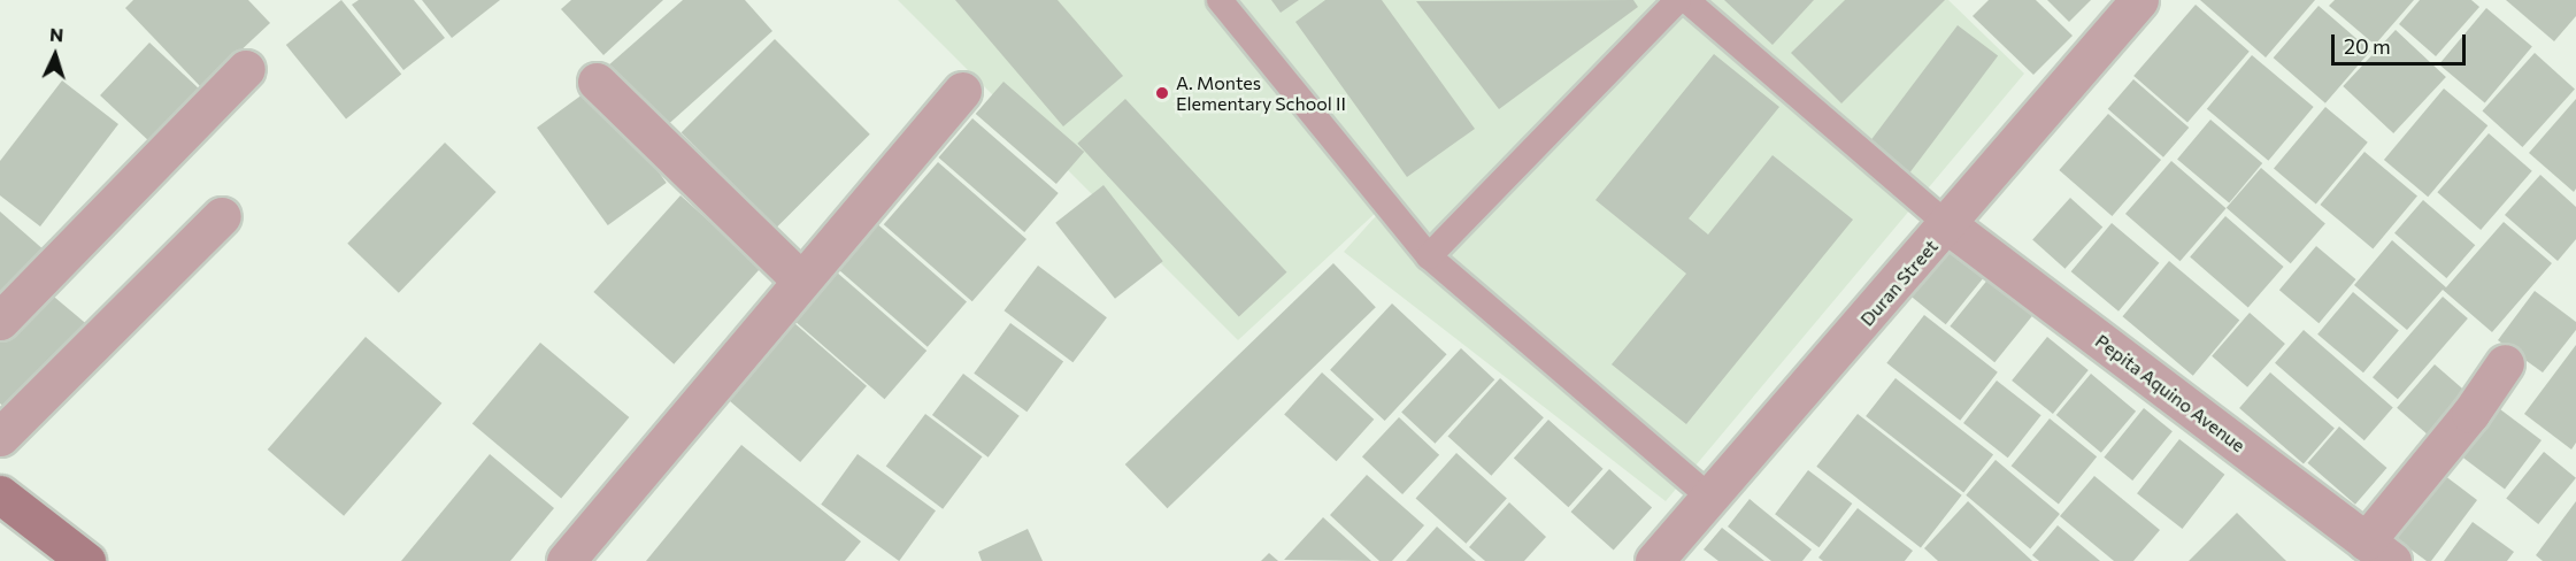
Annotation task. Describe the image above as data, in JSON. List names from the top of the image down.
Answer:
{
  "streets": {
    "street": ["Duran Street", "Pepita Aquino Avenue"]
  },
  "crossings": [
    ["Duran Street", "Pepita Aquino Avenue"]
  ],
  "places": ["A. Montes Elementary School II"],
  "scale_bar": "20 m",
  "north": "top"
}
